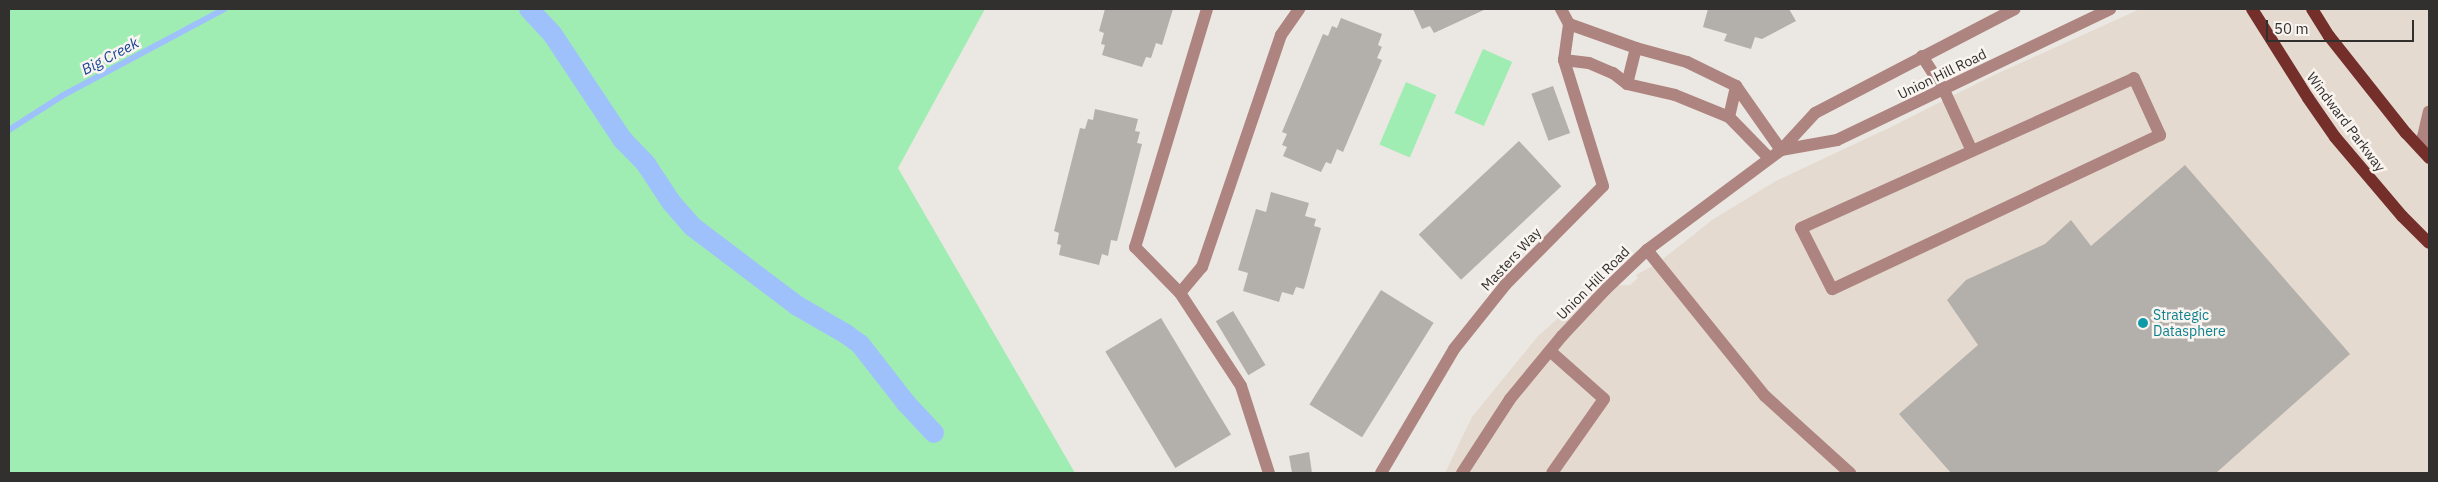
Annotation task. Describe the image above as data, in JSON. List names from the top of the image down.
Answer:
{
  "streets": {
    "main road": ["Windward Parkway"],
    "street": ["Union Hill Road", "Masters Way"]
  },
  "water": ["Big Creek"],
  "places": ["Strategic Datasphere"],
  "scale_bar": "50 m"
}
